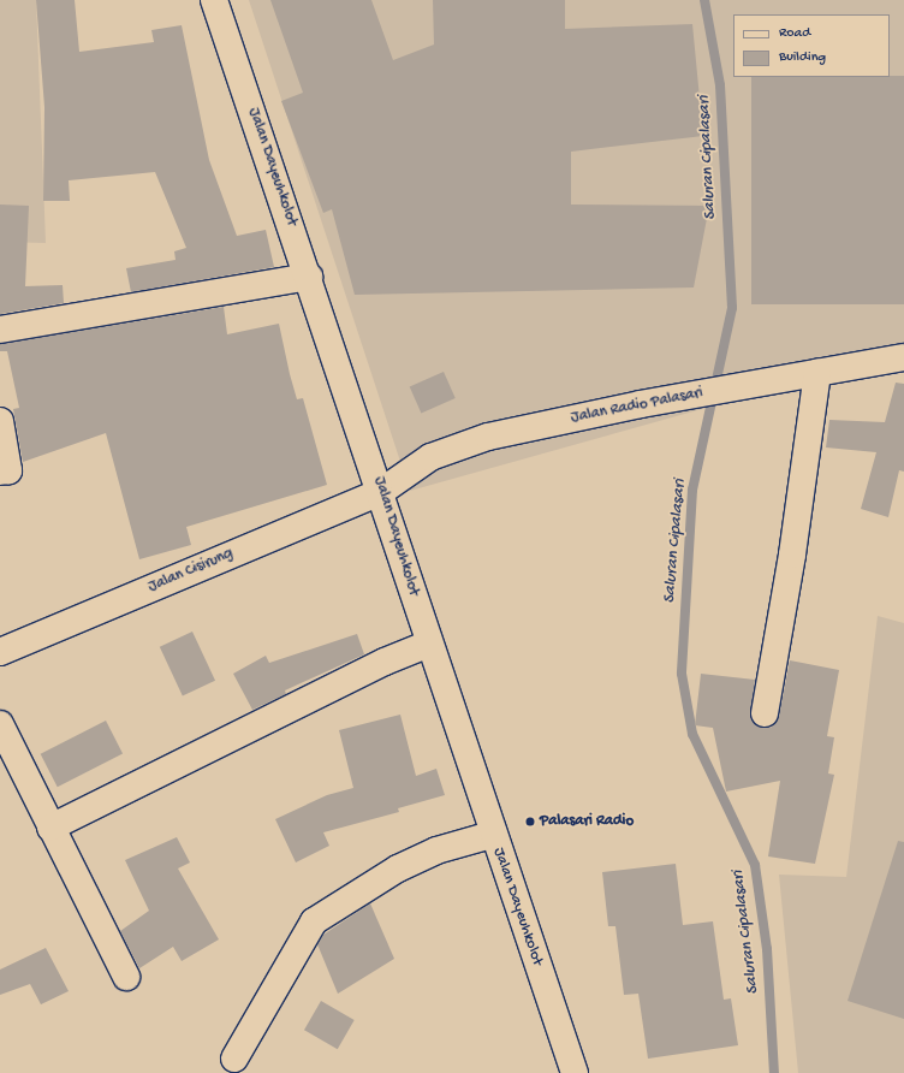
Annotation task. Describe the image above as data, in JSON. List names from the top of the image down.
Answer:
{
  "streets": {
    "street": ["Jalan Dayeuhkolot", "Jalan Radio Palasari", "Jalan Cisirung"]
  },
  "crossings": [
    ["Jalan Dayeuhkolot", "Jalan Radio Palasari"],
    ["Jalan Dayeuhkolot", "Jalan Cisirung"],
    ["Jalan Radio Palasari", "Jalan Cisirung"]
  ],
  "water": ["Saluran Cipalasari"],
  "places": ["Palasari Radio"],
  "legend": ["Road", "Building"]
}
